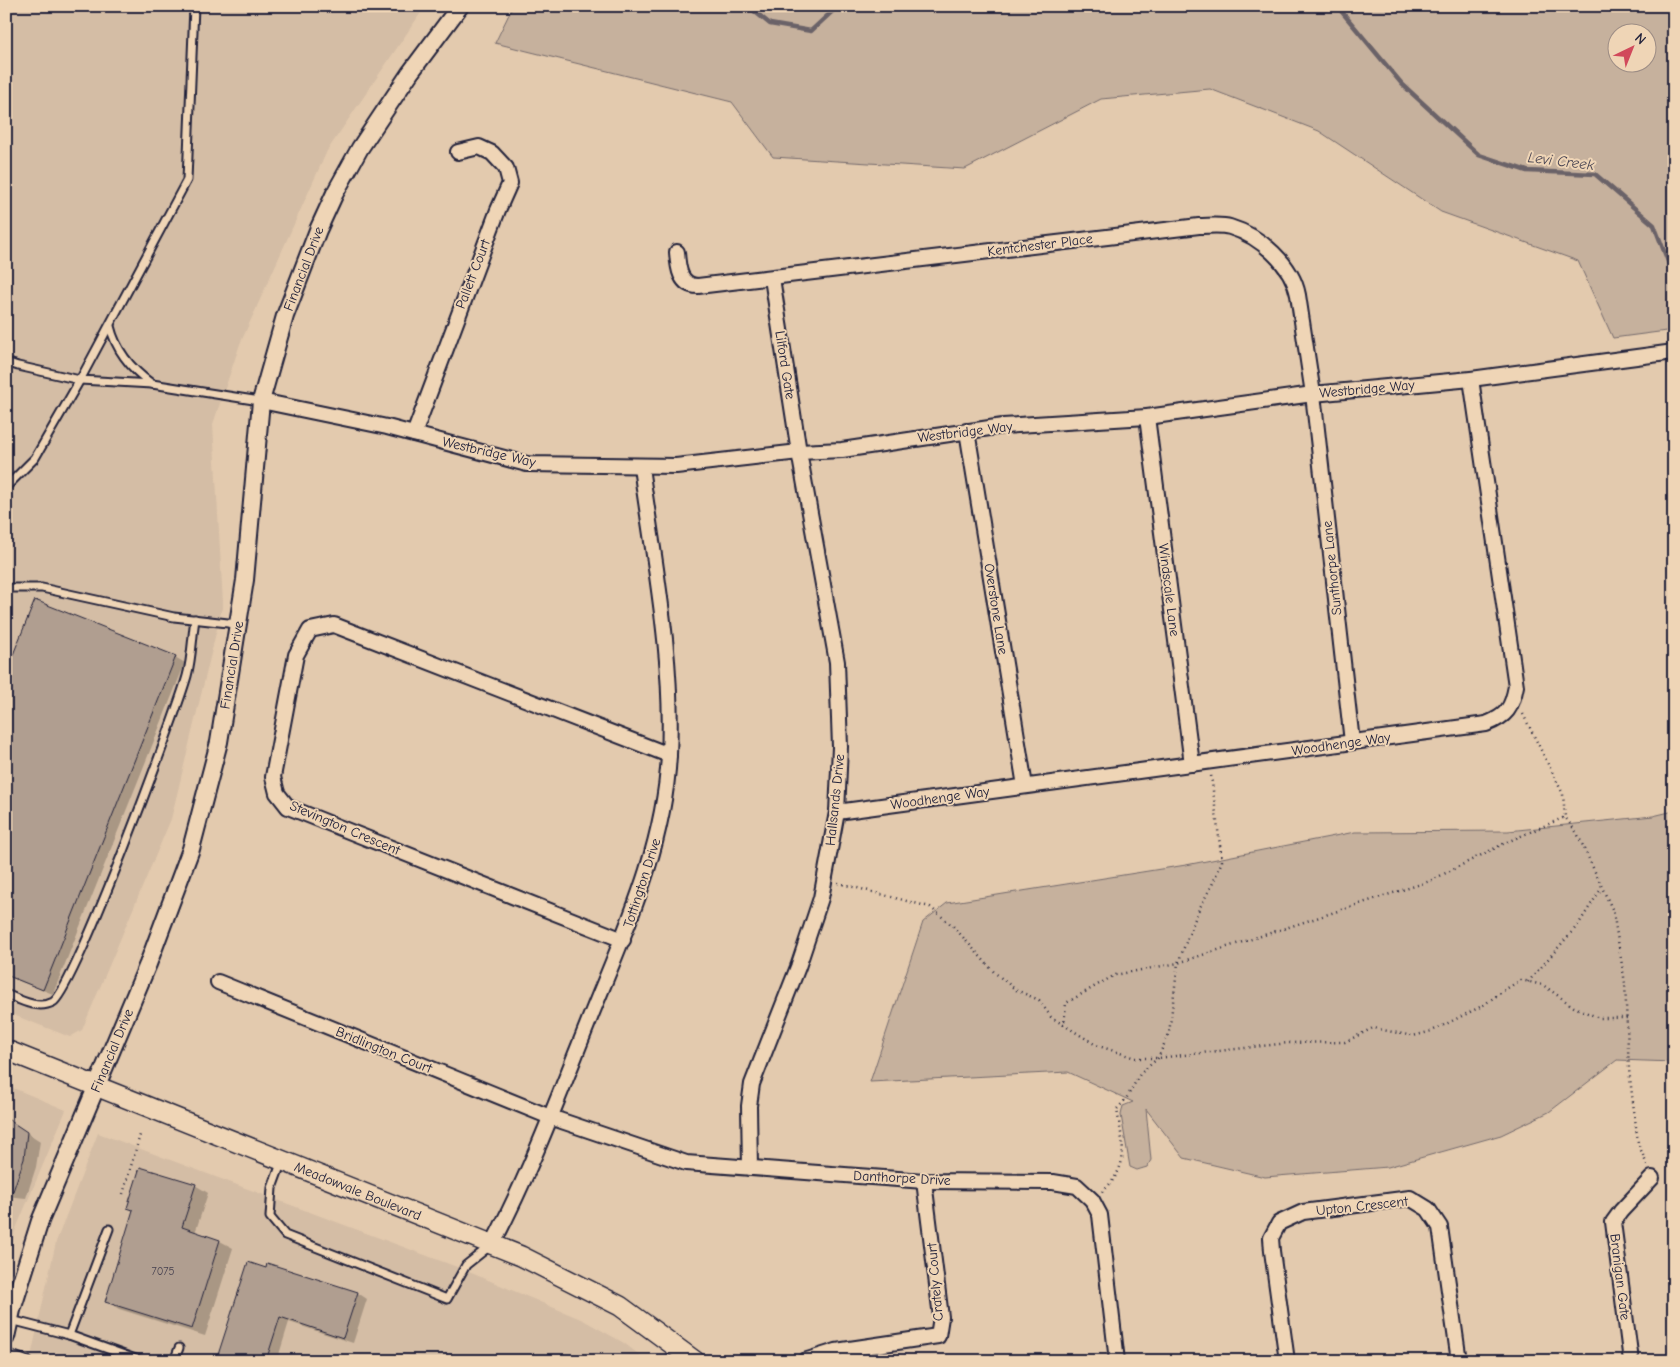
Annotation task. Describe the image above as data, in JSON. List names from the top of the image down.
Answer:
{
  "streets": {
    "main road": ["Meadowvale Boulevard"],
    "street": [
      "Kentchester Place",
      "Financial Drive",
      "Pallett Court",
      "Lilford Gate",
      "Westbridge Way",
      "Sunthorpe Lane",
      "Windscale Lane",
      "Overstone Lane",
      "Woodhenge Way",
      "Hallsands Drive",
      "Stevington Crescent",
      "Tottington Drive",
      "Bridlington Court",
      "Danthorpe Drive",
      "Upton Crescent",
      "Branigan Gate",
      "Crately Court"
    ]
  },
  "crossings": [
    ["Kentchester Place", "Lilford Gate"],
    ["Kentchester Place", "Westbridge Way"],
    ["Kentchester Place", "Sunthorpe Lane"],
    ["Financial Drive", "Westbridge Way"],
    ["Financial Drive", "Meadowvale Boulevard"],
    ["Pallett Court", "Westbridge Way"],
    ["Lilford Gate", "Westbridge Way"],
    ["Lilford Gate", "Hallsands Drive"],
    ["Westbridge Way", "Sunthorpe Lane"],
    ["Westbridge Way", "Windscale Lane"],
    ["Westbridge Way", "Overstone Lane"],
    ["Westbridge Way", "Hallsands Drive"],
    ["Westbridge Way", "Tottington Drive"],
    ["Sunthorpe Lane", "Woodhenge Way"],
    ["Windscale Lane", "Woodhenge Way"],
    ["Overstone Lane", "Woodhenge Way"],
    ["Woodhenge Way", "Hallsands Drive"],
    ["Hallsands Drive", "Danthorpe Drive"],
    ["Stevington Crescent", "Tottington Drive"],
    ["Tottington Drive", "Bridlington Court"],
    ["Tottington Drive", "Danthorpe Drive"],
    ["Tottington Drive", "Meadowvale Boulevard"],
    ["Bridlington Court", "Danthorpe Drive"],
    ["Danthorpe Drive", "Crately Court"]
  ],
  "water": ["Levi Creek"],
  "house_numbers": ["7075"],
  "north": "top right"
}
